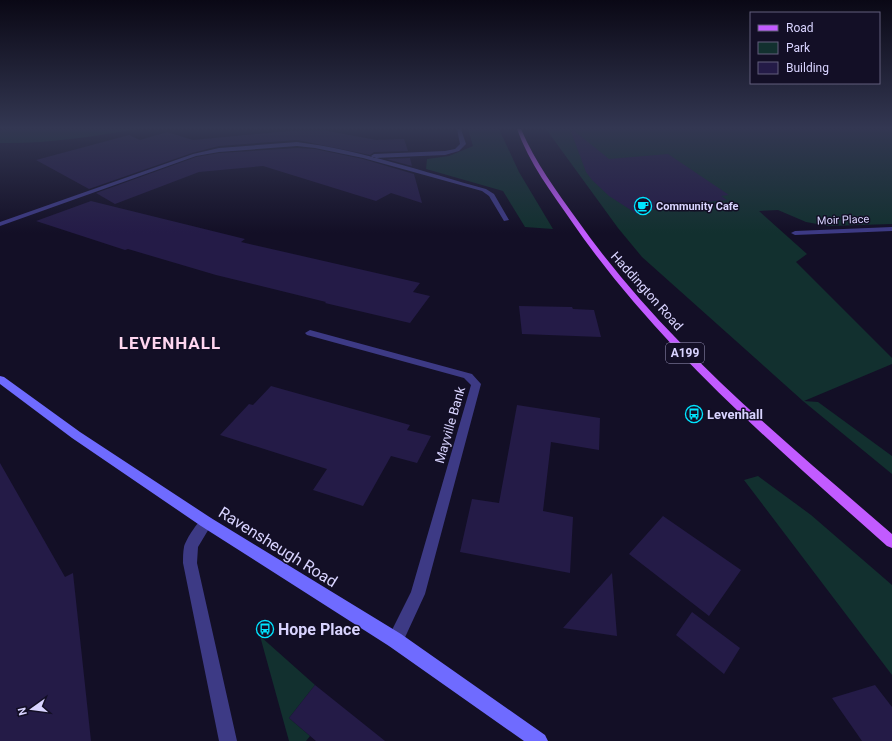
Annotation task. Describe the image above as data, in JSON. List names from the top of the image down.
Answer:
{
  "streets": {
    "main road": ["Haddington Road", "A199", "Ravensheugh Road"],
    "street": ["Moir Place", "Mayville Bank"]
  },
  "crossings": [
    ["Mayville Bank", "Ravensheugh Road"]
  ],
  "districts": ["LEVENHALL"],
  "places": {
    "cafe": ["Community Cafe"],
    "bus stop": ["Levenhall", "Hope Place"]
  },
  "legend": ["Road", "Park", "Building"],
  "north": "left"
}
